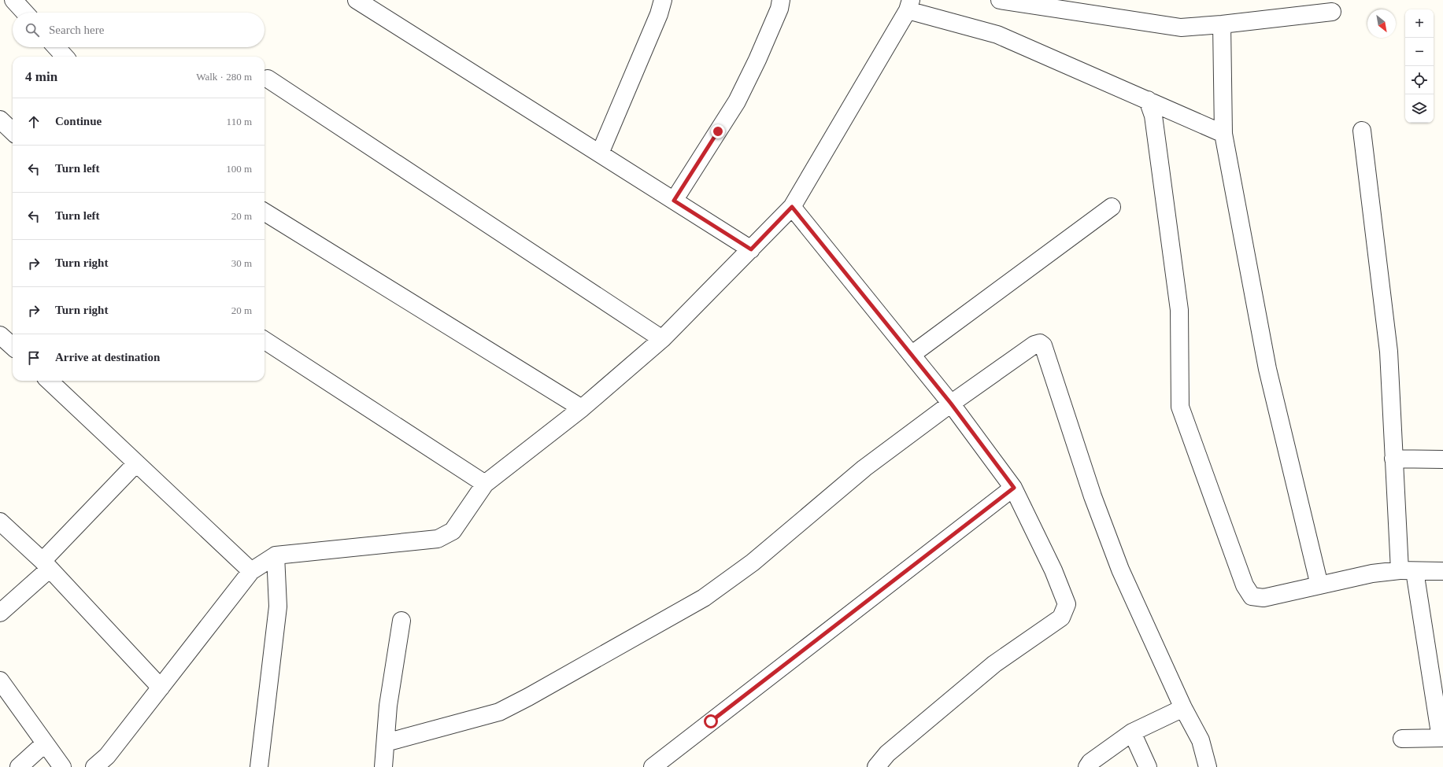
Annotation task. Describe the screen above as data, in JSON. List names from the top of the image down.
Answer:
{
  "north": "bottom right",
  "page": {
    "map_buttons": ["+", "−"],
    "search": "Search here",
    "heading": ["4 min", "Walk · 280 m"],
    "list": [
      ["Continue", "110 m"],
      ["Turn left", "100 m"],
      ["Turn left", "20 m"],
      ["Turn right", "30 m"],
      ["Turn right", "20 m"],
      "Arrive at destination"
    ]
  }
}
